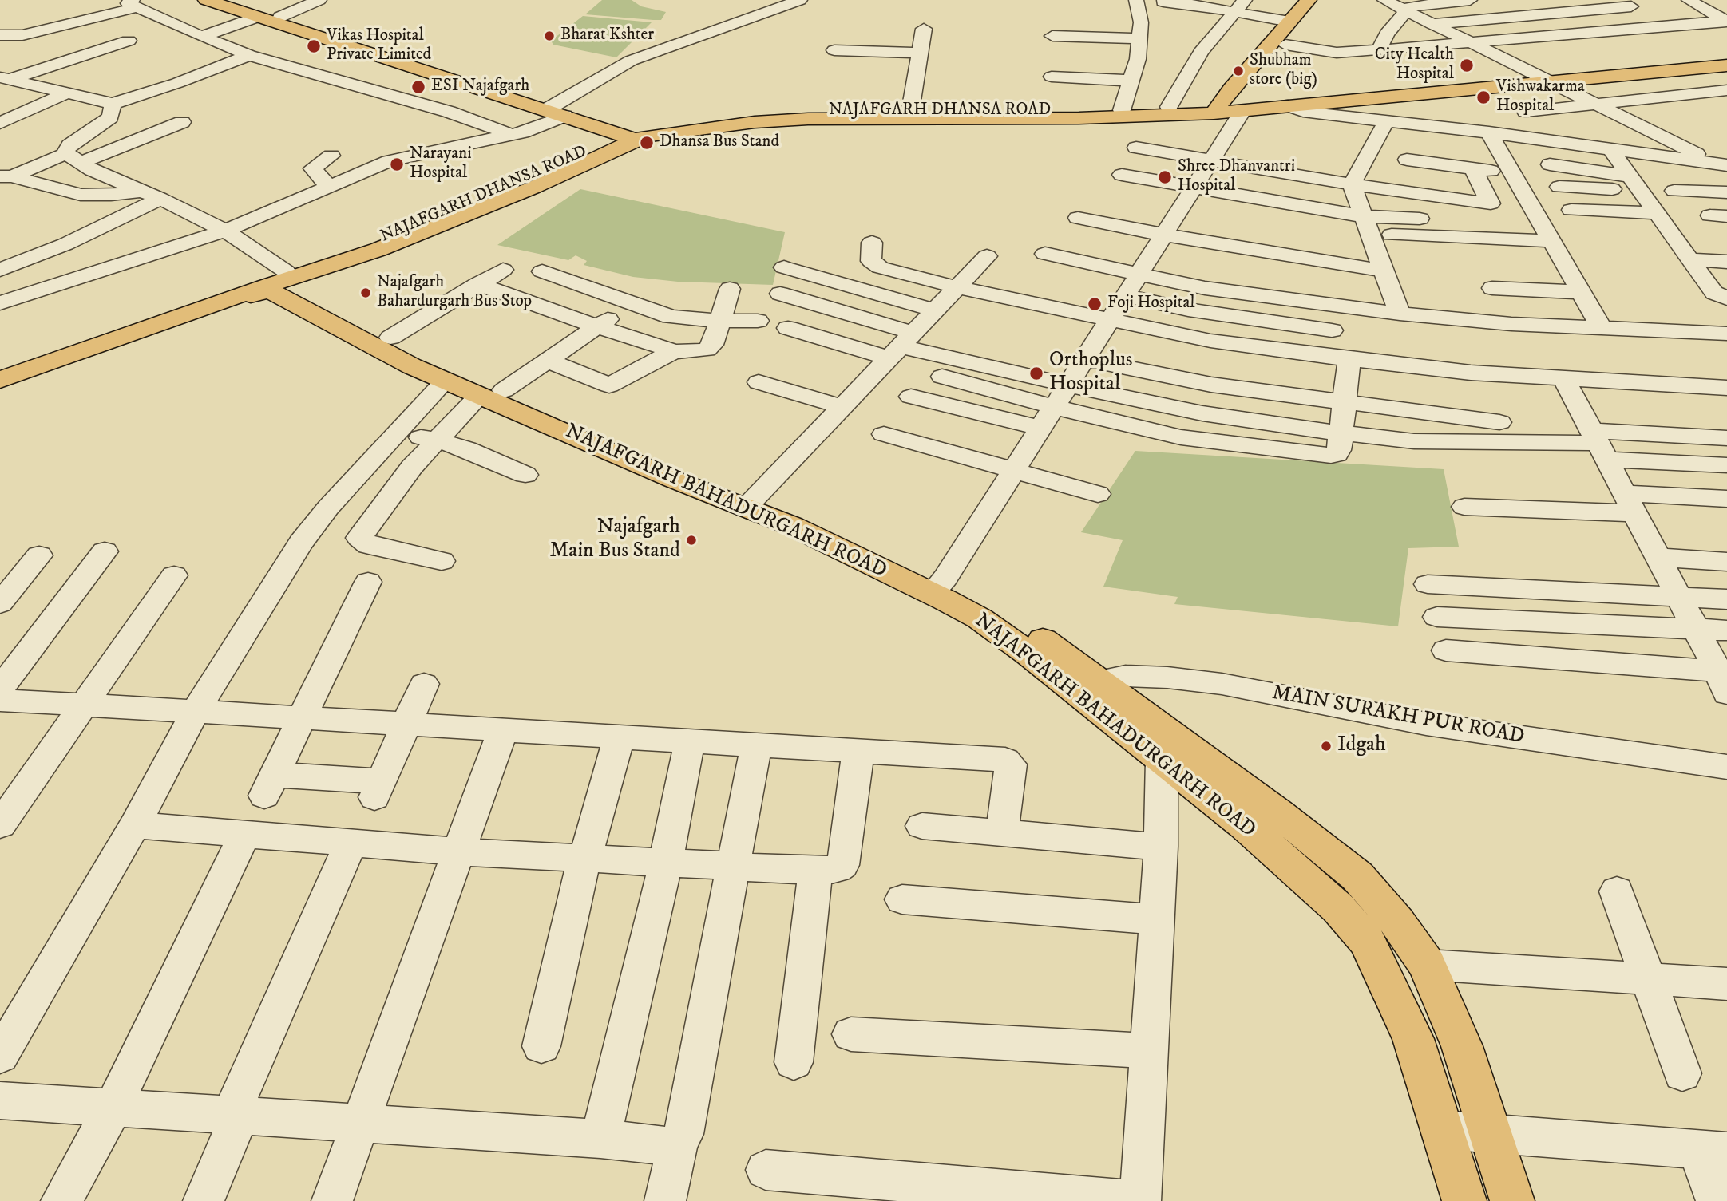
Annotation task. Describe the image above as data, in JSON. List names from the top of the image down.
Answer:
{
  "streets": {
    "main road": ["NAJAFGARH DHANSA ROAD", "NAJAFGARH BAHADURGARH ROAD"],
    "street": ["MAIN SURAKH PUR ROAD"]
  },
  "crossings": [
    ["NAJAFGARH BAHADURGARH ROAD", "MAIN SURAKH PUR ROAD"]
  ],
  "places": [
    "Bharat Kshter",
    "Vikas Hospital Private Limited",
    "City Health Hospital",
    "Shubham store (big)",
    "ESI Najafgarh",
    "Vishwakarma Hospital",
    "Dhansa Bus Stand",
    "Narayani Hospital",
    "Shree Dhanvantri Hospital",
    "Najafgarh Bahardurgarh Bus Stop",
    "Foji Hospital",
    "Orthoplus Hospital",
    "Najafgarh Main Bus Stand",
    "Idgah"
  ]
}
